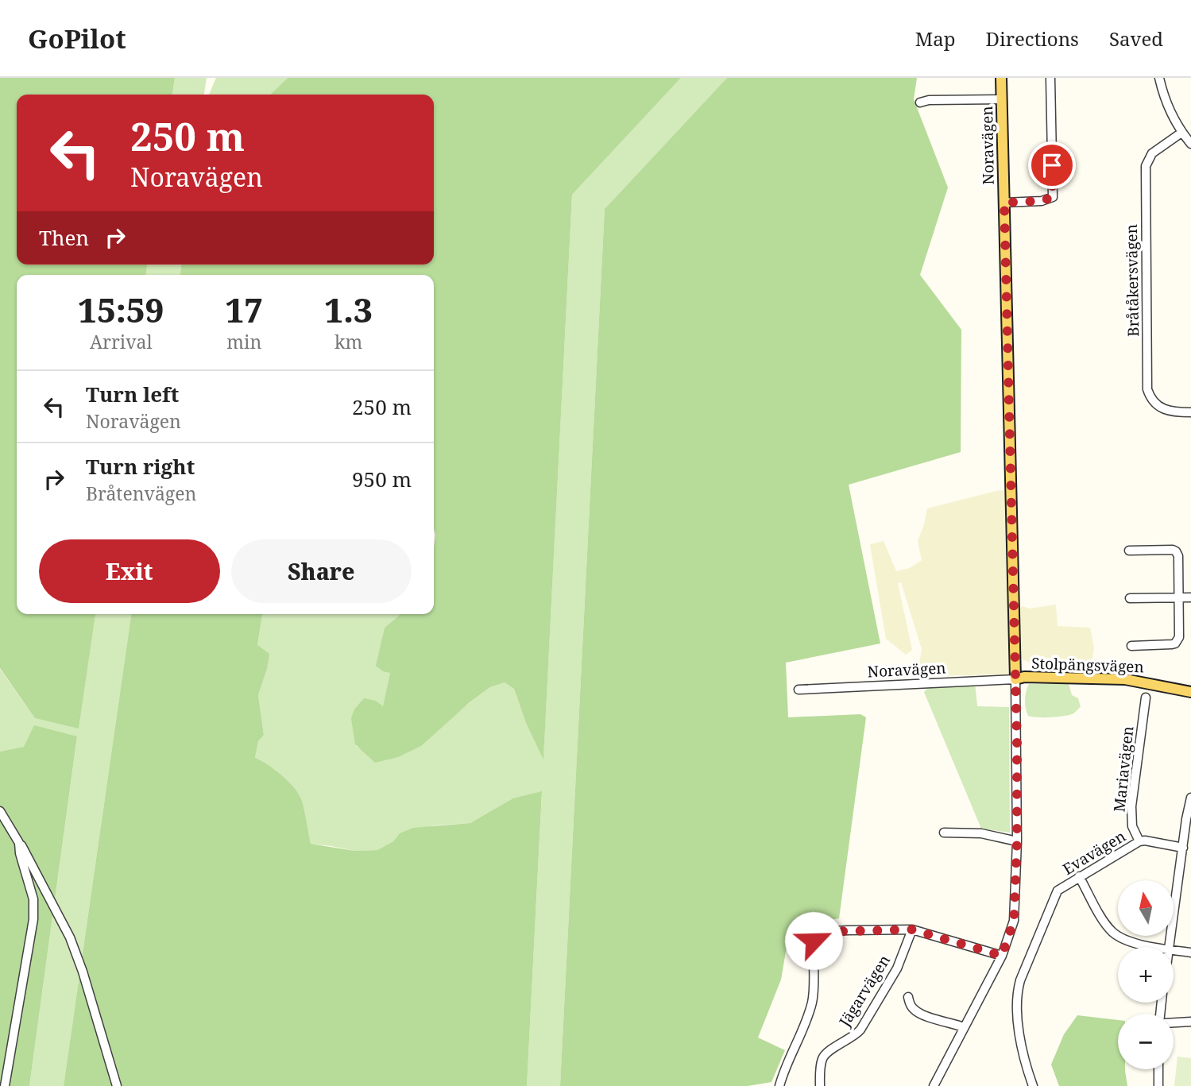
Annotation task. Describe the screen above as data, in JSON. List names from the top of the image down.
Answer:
{
  "streets": {
    "main road": ["Noravägen", "Stolpängsvägen"],
    "street": [
      "Bråtåkersvägen",
      "Mariavägen",
      "Evavägen",
      "Jägarvägen"
    ]
  },
  "crossings": [
    ["Noravägen", "Stolpängsvägen"],
    ["Mariavägen", "Evavägen"]
  ],
  "north": "top",
  "page": {
    "header": "GoPilot",
    "nav": ["Map", "Directions", "Saved"],
    "turn": ["250 m", "Noravägen"],
    "then": "Then",
    "eta": [
      "15:59",
      "Arrival",
      "17",
      "min",
      "1.3",
      "km"
    ],
    "list": [
      {
        "name": "Turn left",
        "note": "Noravägen",
        "value": "250 m"
      },
      {
        "name": "Turn right",
        "note": "Bråtenvägen",
        "value": "950 m"
      }
    ],
    "buttons": ["Exit", "Share"],
    "map_buttons": ["+", "−"]
  }
}
